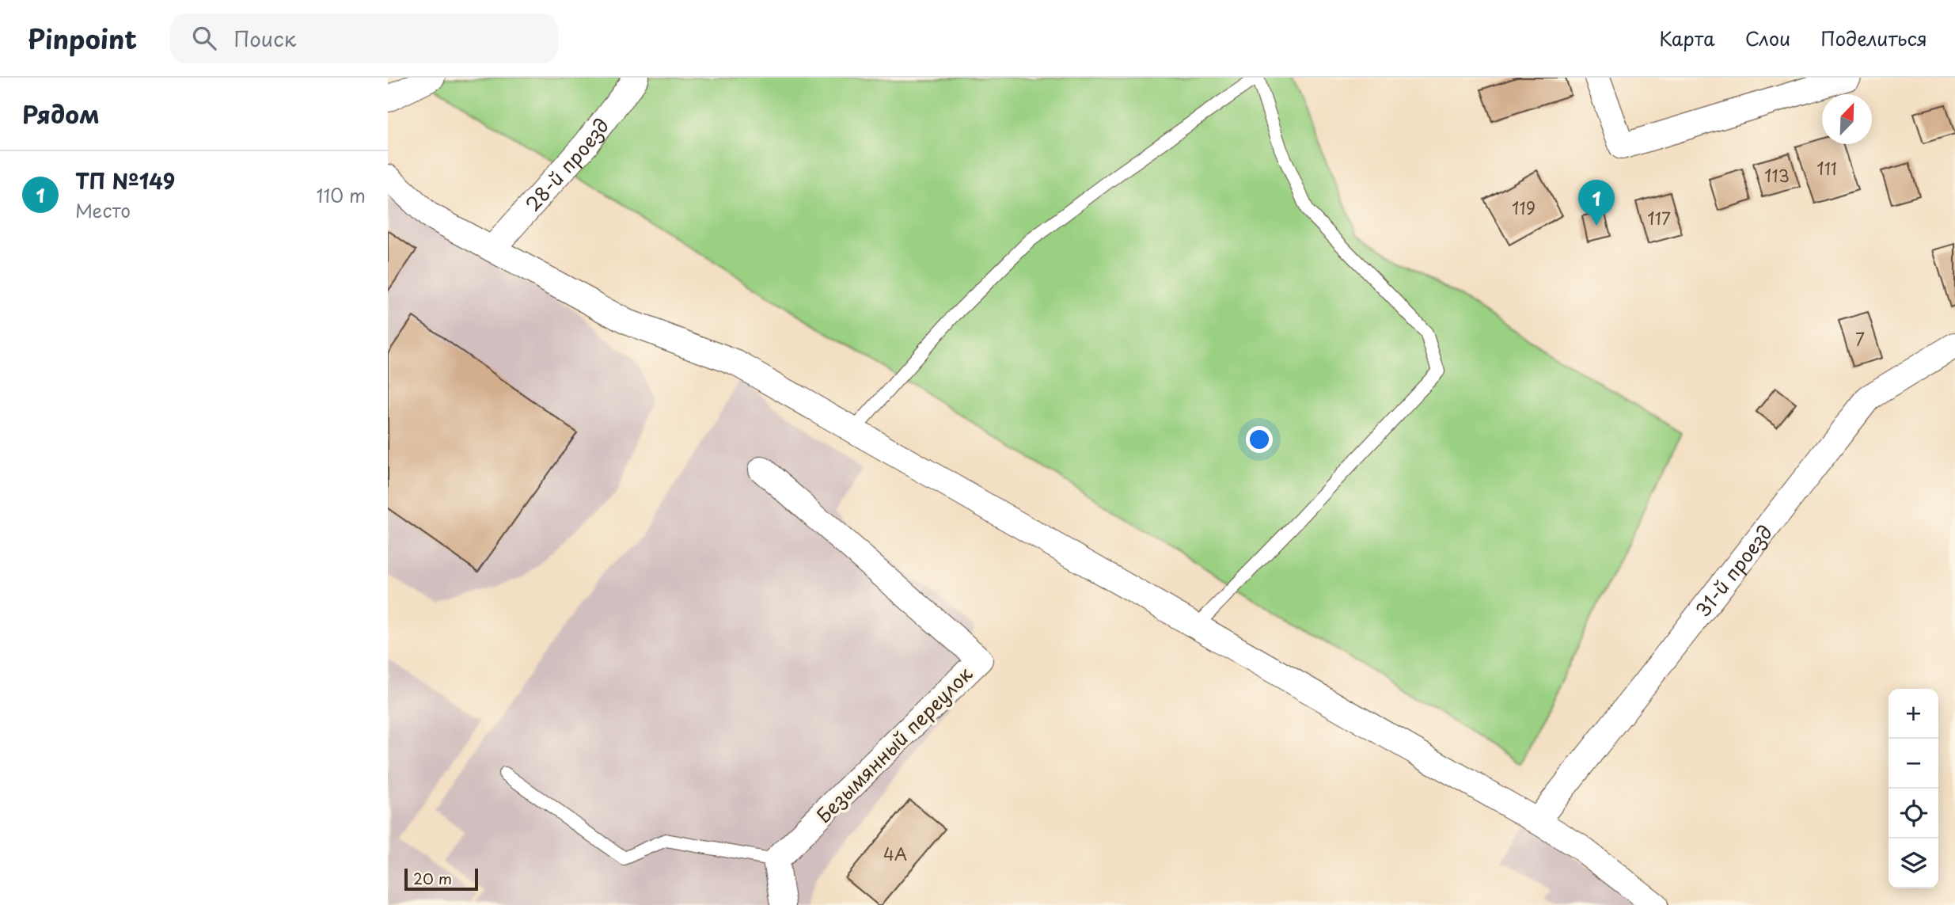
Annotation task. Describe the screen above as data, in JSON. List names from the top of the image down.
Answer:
{
  "streets": {
    "street": ["28-й проезд", "31-й проезд", "Безымянный переулок"]
  },
  "house_numbers": [
    "111",
    "113",
    "119",
    "117",
    "7",
    "4А"
  ],
  "scale_bar": "20 m",
  "north": "top right",
  "page": {
    "header": "Pinpoint",
    "search": "Поиск",
    "nav": ["Карта", "Слои", "Поделиться"],
    "heading": "Рядом",
    "list": [
      {
        "mark": "1",
        "name": "ТП №149",
        "note": "Место",
        "value": "110 m"
      }
    ],
    "pins": "1",
    "map_buttons": ["+", "−"],
    "scale": "20 m"
  }
}
